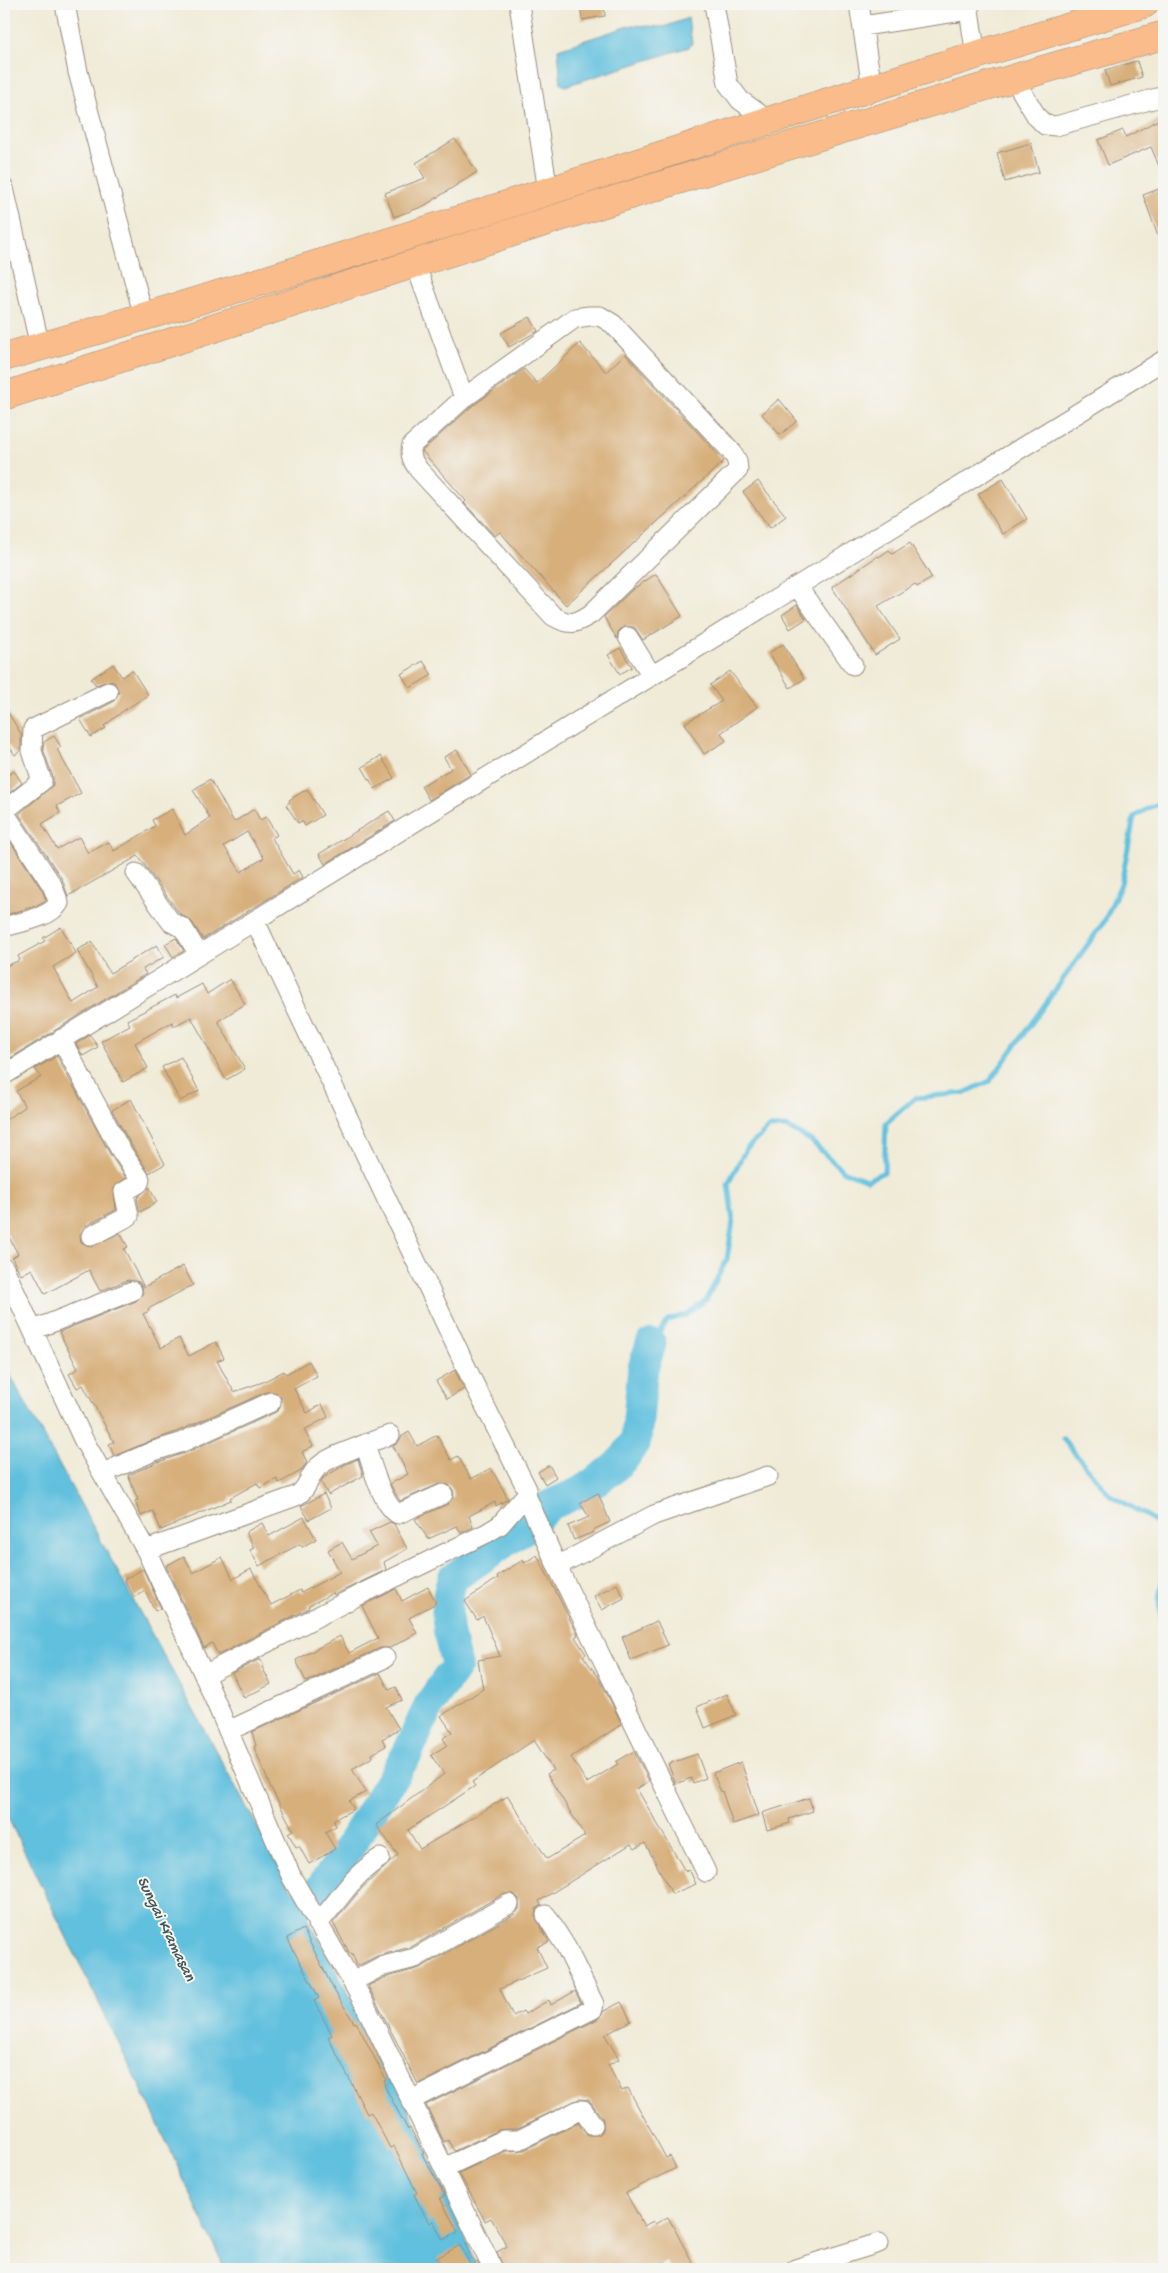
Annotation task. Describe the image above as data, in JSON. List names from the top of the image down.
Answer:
{
  "water": ["Sungai Kramasan"]
}
